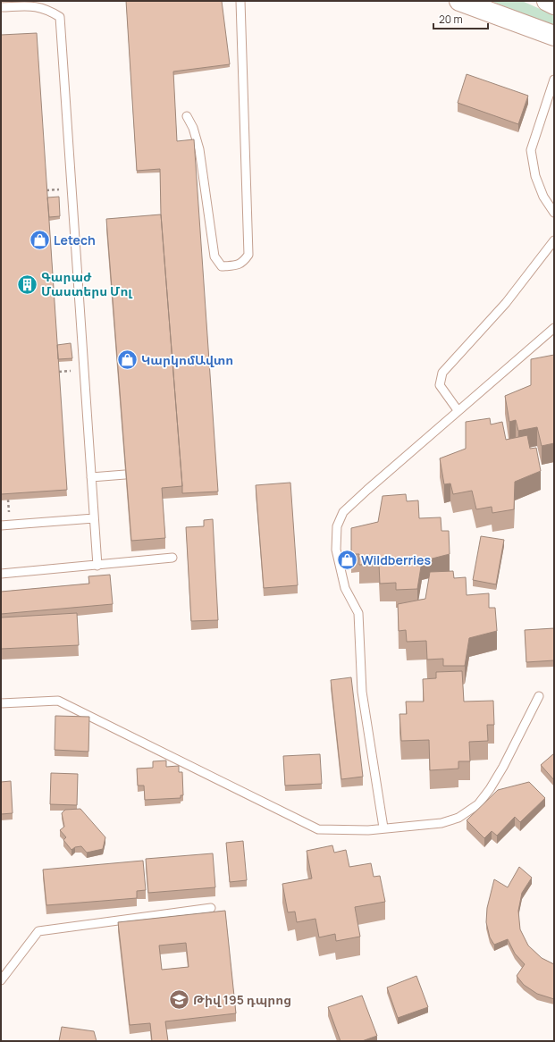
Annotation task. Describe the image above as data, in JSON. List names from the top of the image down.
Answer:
{
  "places": {
    "shop": ["Letech", "ԿարկոմԱվտո", "Wildberries"],
    "building": ["Գարաժ Մաստերս Մոլ"],
    "school or university": ["Թիվ 195 դպրոց"]
  },
  "scale_bar": "20 m"
}
